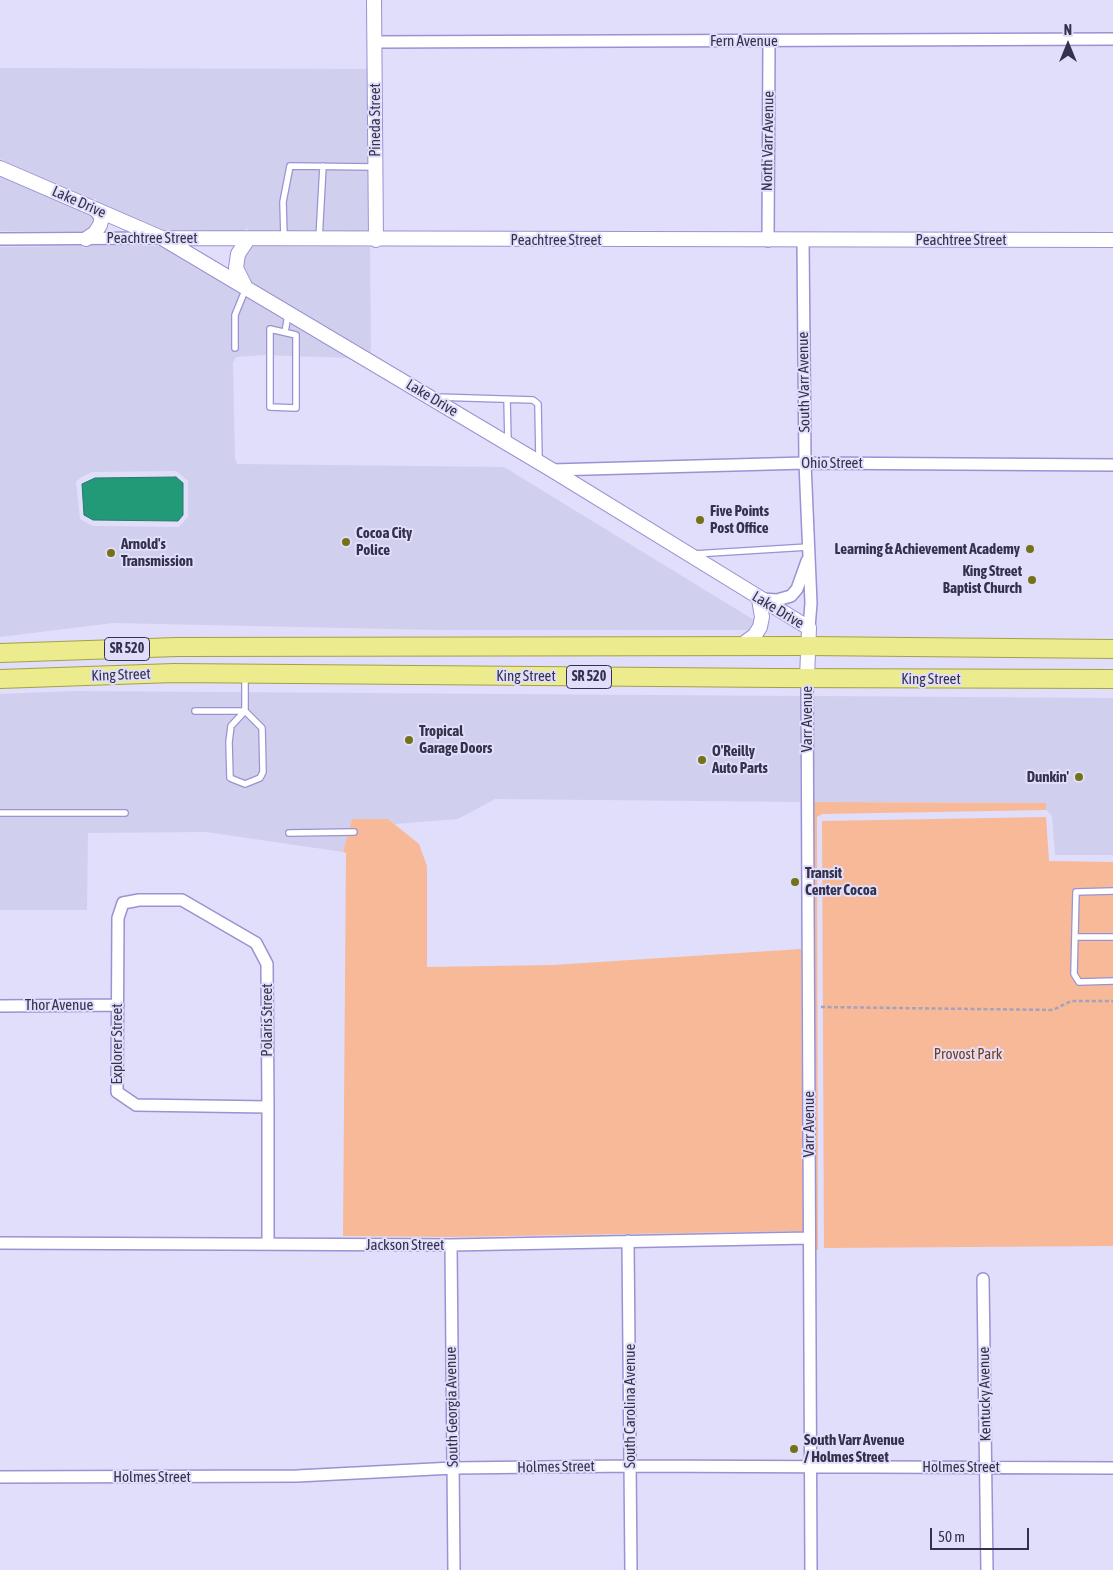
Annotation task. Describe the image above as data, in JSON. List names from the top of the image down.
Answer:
{
  "streets": {
    "main road": ["SR 520", "King Street"],
    "street": [
      "Fern Avenue",
      "Pineda Street",
      "North Varr Avenue",
      "Lake Drive",
      "Peachtree Street",
      "South Varr Avenue",
      "Ohio Street",
      "Varr Avenue",
      "Thor Avenue",
      "Polaris Street",
      "Explorer Street",
      "Jackson Street",
      "Kentucky Avenue",
      "South Carolina Avenue",
      "South Georgia Avenue",
      "Holmes Street"
    ]
  },
  "crossings": [
    ["Fern Avenue", "Pineda Street"],
    ["Fern Avenue", "North Varr Avenue"],
    ["Pineda Street", "Peachtree Street"],
    ["North Varr Avenue", "Peachtree Street"],
    ["Lake Drive", "Peachtree Street"],
    ["Lake Drive", "Ohio Street"],
    ["Lake Drive", "King Street"],
    ["Lake Drive", "Varr Avenue"],
    ["Peachtree Street", "South Varr Avenue"],
    ["South Varr Avenue", "Ohio Street"],
    ["King Street", "Varr Avenue"],
    ["Varr Avenue", "Jackson Street"],
    ["Varr Avenue", "Holmes Street"],
    ["Thor Avenue", "Explorer Street"],
    ["Polaris Street", "Explorer Street"],
    ["Polaris Street", "Jackson Street"],
    ["Jackson Street", "South Carolina Avenue"],
    ["Jackson Street", "South Georgia Avenue"],
    ["Kentucky Avenue", "Holmes Street"],
    ["South Carolina Avenue", "Holmes Street"],
    ["South Georgia Avenue", "Holmes Street"]
  ],
  "parks": ["Provost Park"],
  "places": [
    "Five Points Post Office",
    "Cocoa City Police",
    "Learning & Achievement Academy",
    "Arnold's Transmission",
    "King Street Baptist Church",
    "Tropical Garage Doors",
    "O'Reilly Auto Parts",
    "Dunkin'",
    "Transit Center Cocoa",
    "South Varr Avenue / Holmes Street"
  ],
  "scale_bar": "50 m",
  "north": "top"
}
